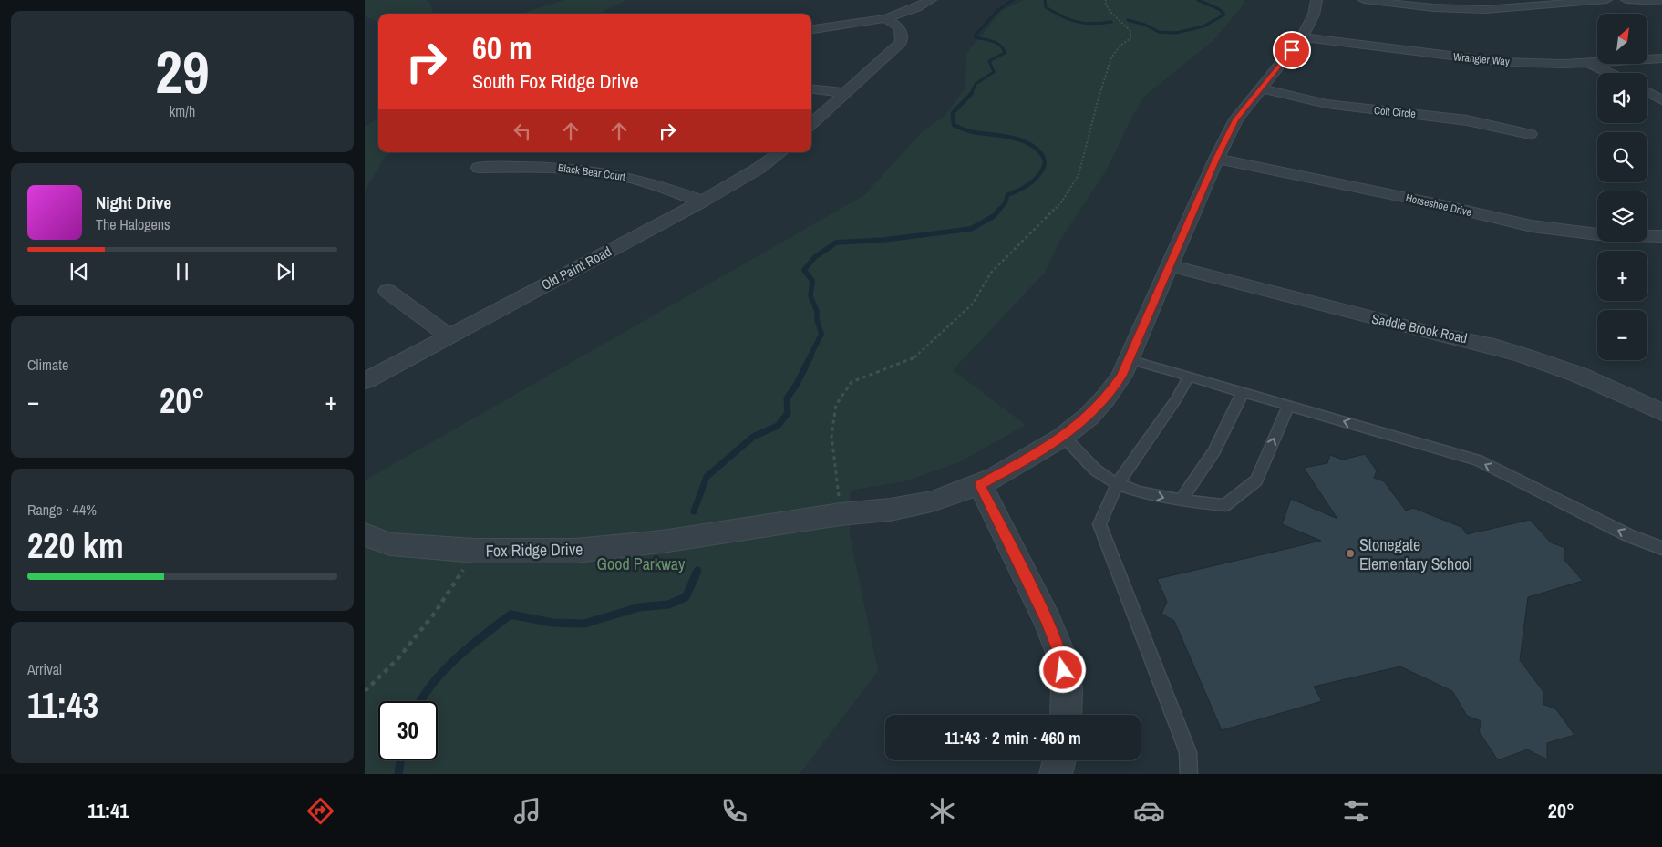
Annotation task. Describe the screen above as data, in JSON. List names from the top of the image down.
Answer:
{
  "streets": {
    "street": [
      "Wrangler Way",
      "Colt Circle",
      "Black Bear Court",
      "Horseshoe Drive",
      "Old Paint Road",
      "Saddle Brook Road",
      "Fox Ridge Drive"
    ]
  },
  "crossings": [
    ["Wrangler Way", "Fox Ridge Drive"],
    ["Colt Circle", "Fox Ridge Drive"],
    ["Black Bear Court", "Old Paint Road"],
    ["Horseshoe Drive", "Fox Ridge Drive"],
    ["Saddle Brook Road", "Fox Ridge Drive"]
  ],
  "parks": ["Good Parkway"],
  "places": ["Stonegate Elementary School"],
  "north": "top right",
  "page": {
    "tile": [
      ["29", "km/h"],
      "Climate",
      ["Range · 44%", "220 km"],
      ["Arrival", "11:43"]
    ],
    "map_buttons": ["+", "−"],
    "turn": ["60 m", "South Fox Ridge Drive"],
    "song": ["Night Drive", "The Halogens"],
    "heat": ["−", "20°", "+"],
    "limit": "30",
    "trip": "11:43 · 2 min · 460 m",
    "tabs": ["11:41", "20°"]
  }
}
